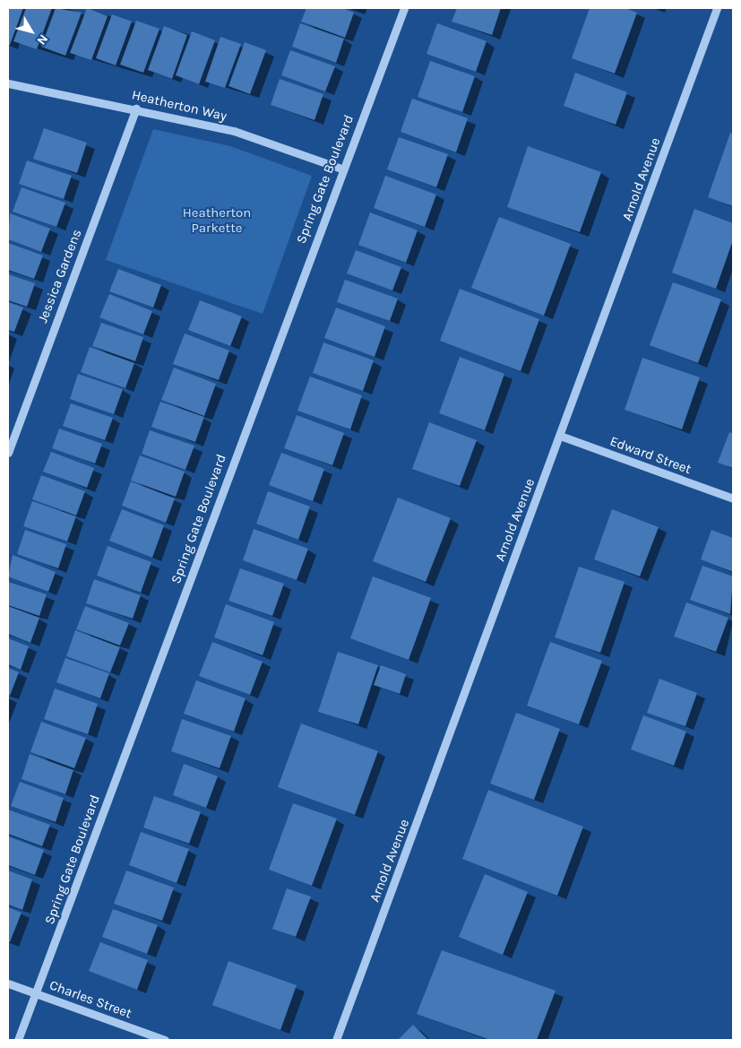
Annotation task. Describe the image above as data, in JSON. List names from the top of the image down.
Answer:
{
  "streets": {
    "street": [
      "Heatherton Way",
      "Spring Gate Boulevard",
      "Arnold Avenue",
      "Jessica Gardens",
      "Edward Street",
      "Charles Street"
    ]
  },
  "crossings": [
    ["Heatherton Way", "Spring Gate Boulevard"],
    ["Heatherton Way", "Jessica Gardens"],
    ["Spring Gate Boulevard", "Charles Street"],
    ["Arnold Avenue", "Edward Street"]
  ],
  "parks": ["Heatherton Parkette"],
  "north": "bottom right"
}
